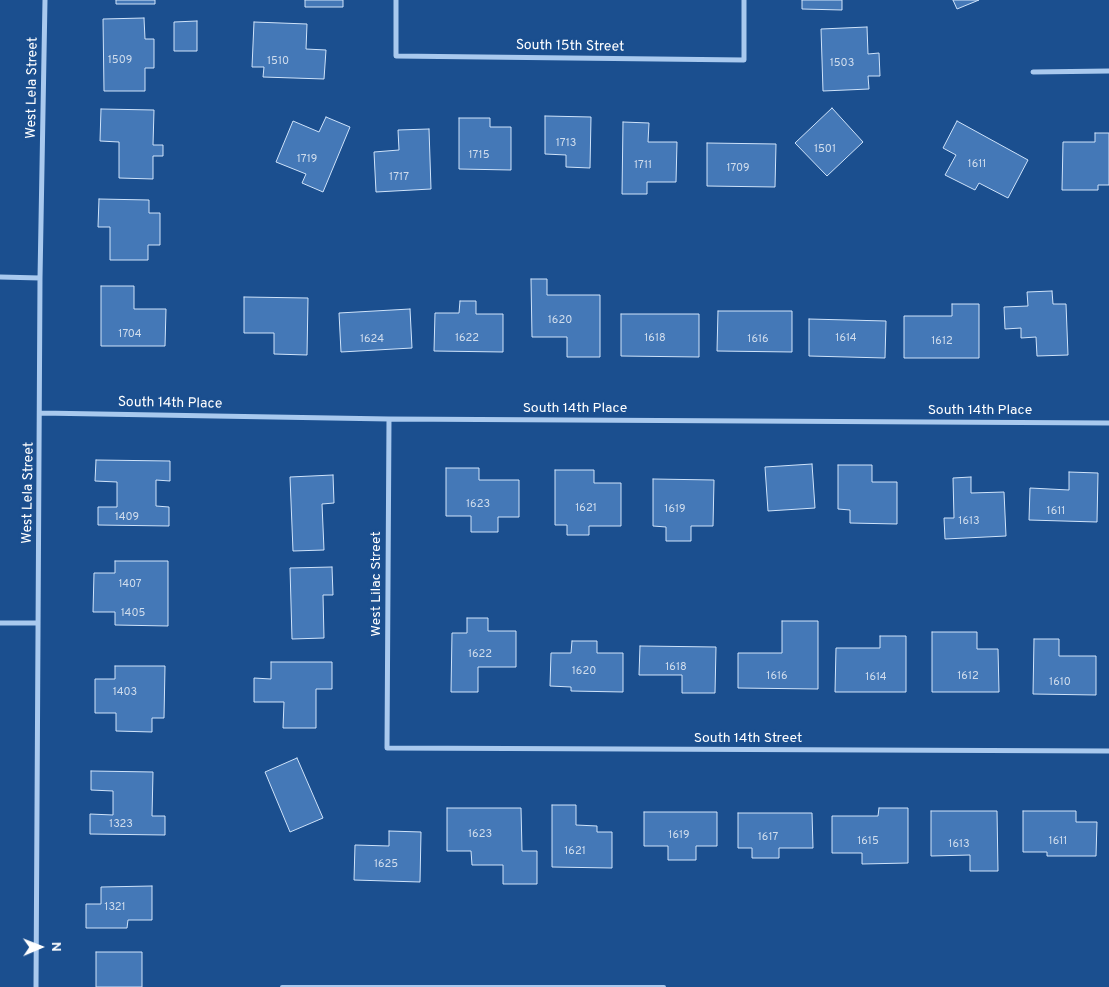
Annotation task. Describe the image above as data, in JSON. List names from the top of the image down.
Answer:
{
  "streets": {
    "street": [
      "South 15th Street",
      "West Lela Street",
      "South 14th Place",
      "West Lilac Street",
      "South 14th Street"
    ]
  },
  "crossings": [
    ["West Lela Street", "South 14th Place"],
    ["South 14th Place", "West Lilac Street"],
    ["West Lilac Street", "South 14th Street"]
  ],
  "house_numbers": [
    "1509",
    "1510",
    "1503",
    "1713",
    "1501",
    "1715",
    "1719",
    "1611",
    "1711",
    "1709",
    "1717",
    "1620",
    "1704",
    "1622",
    "1618",
    "1614",
    "1624",
    "1616",
    "1612",
    "1623",
    "1621",
    "1619",
    "1611",
    "1409",
    "1613",
    "1407",
    "1405",
    "1622",
    "1618",
    "1620",
    "1616",
    "1612",
    "1614",
    "1610",
    "1403",
    "1323",
    "1623",
    "1619",
    "1617",
    "1615",
    "1611",
    "1613",
    "1621",
    "1625",
    "1321"
  ],
  "north": "right"
}
